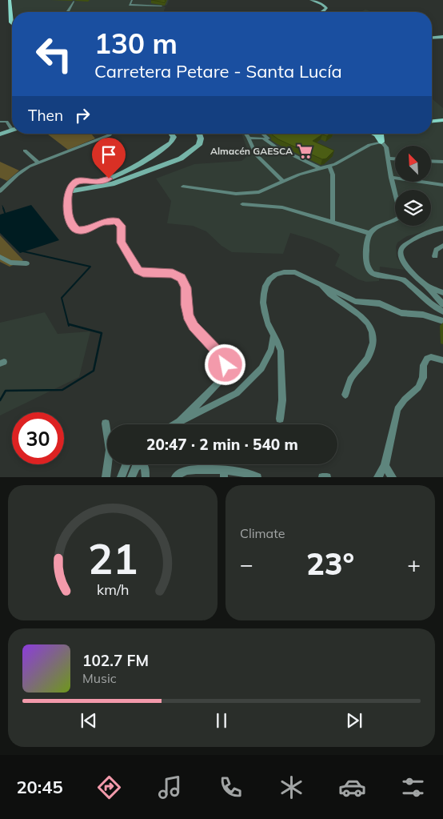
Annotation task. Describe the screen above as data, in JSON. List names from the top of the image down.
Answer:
{
  "places": {
    "supermarket": ["Almacén GAESCA"]
  },
  "north": "top left",
  "page": {
    "turn": ["130 m", "Carretera Petare - Santa Lucía"],
    "then": "Then",
    "limit": "30",
    "trip": "20:47 · 2 min · 540 m",
    "tile": "Climate",
    "heat": ["−", "23°", "+"],
    "song": ["102.7 FM", "Music"],
    "tabs": "20:45",
    "gauge": ["21", "km/h"]
  }
}
